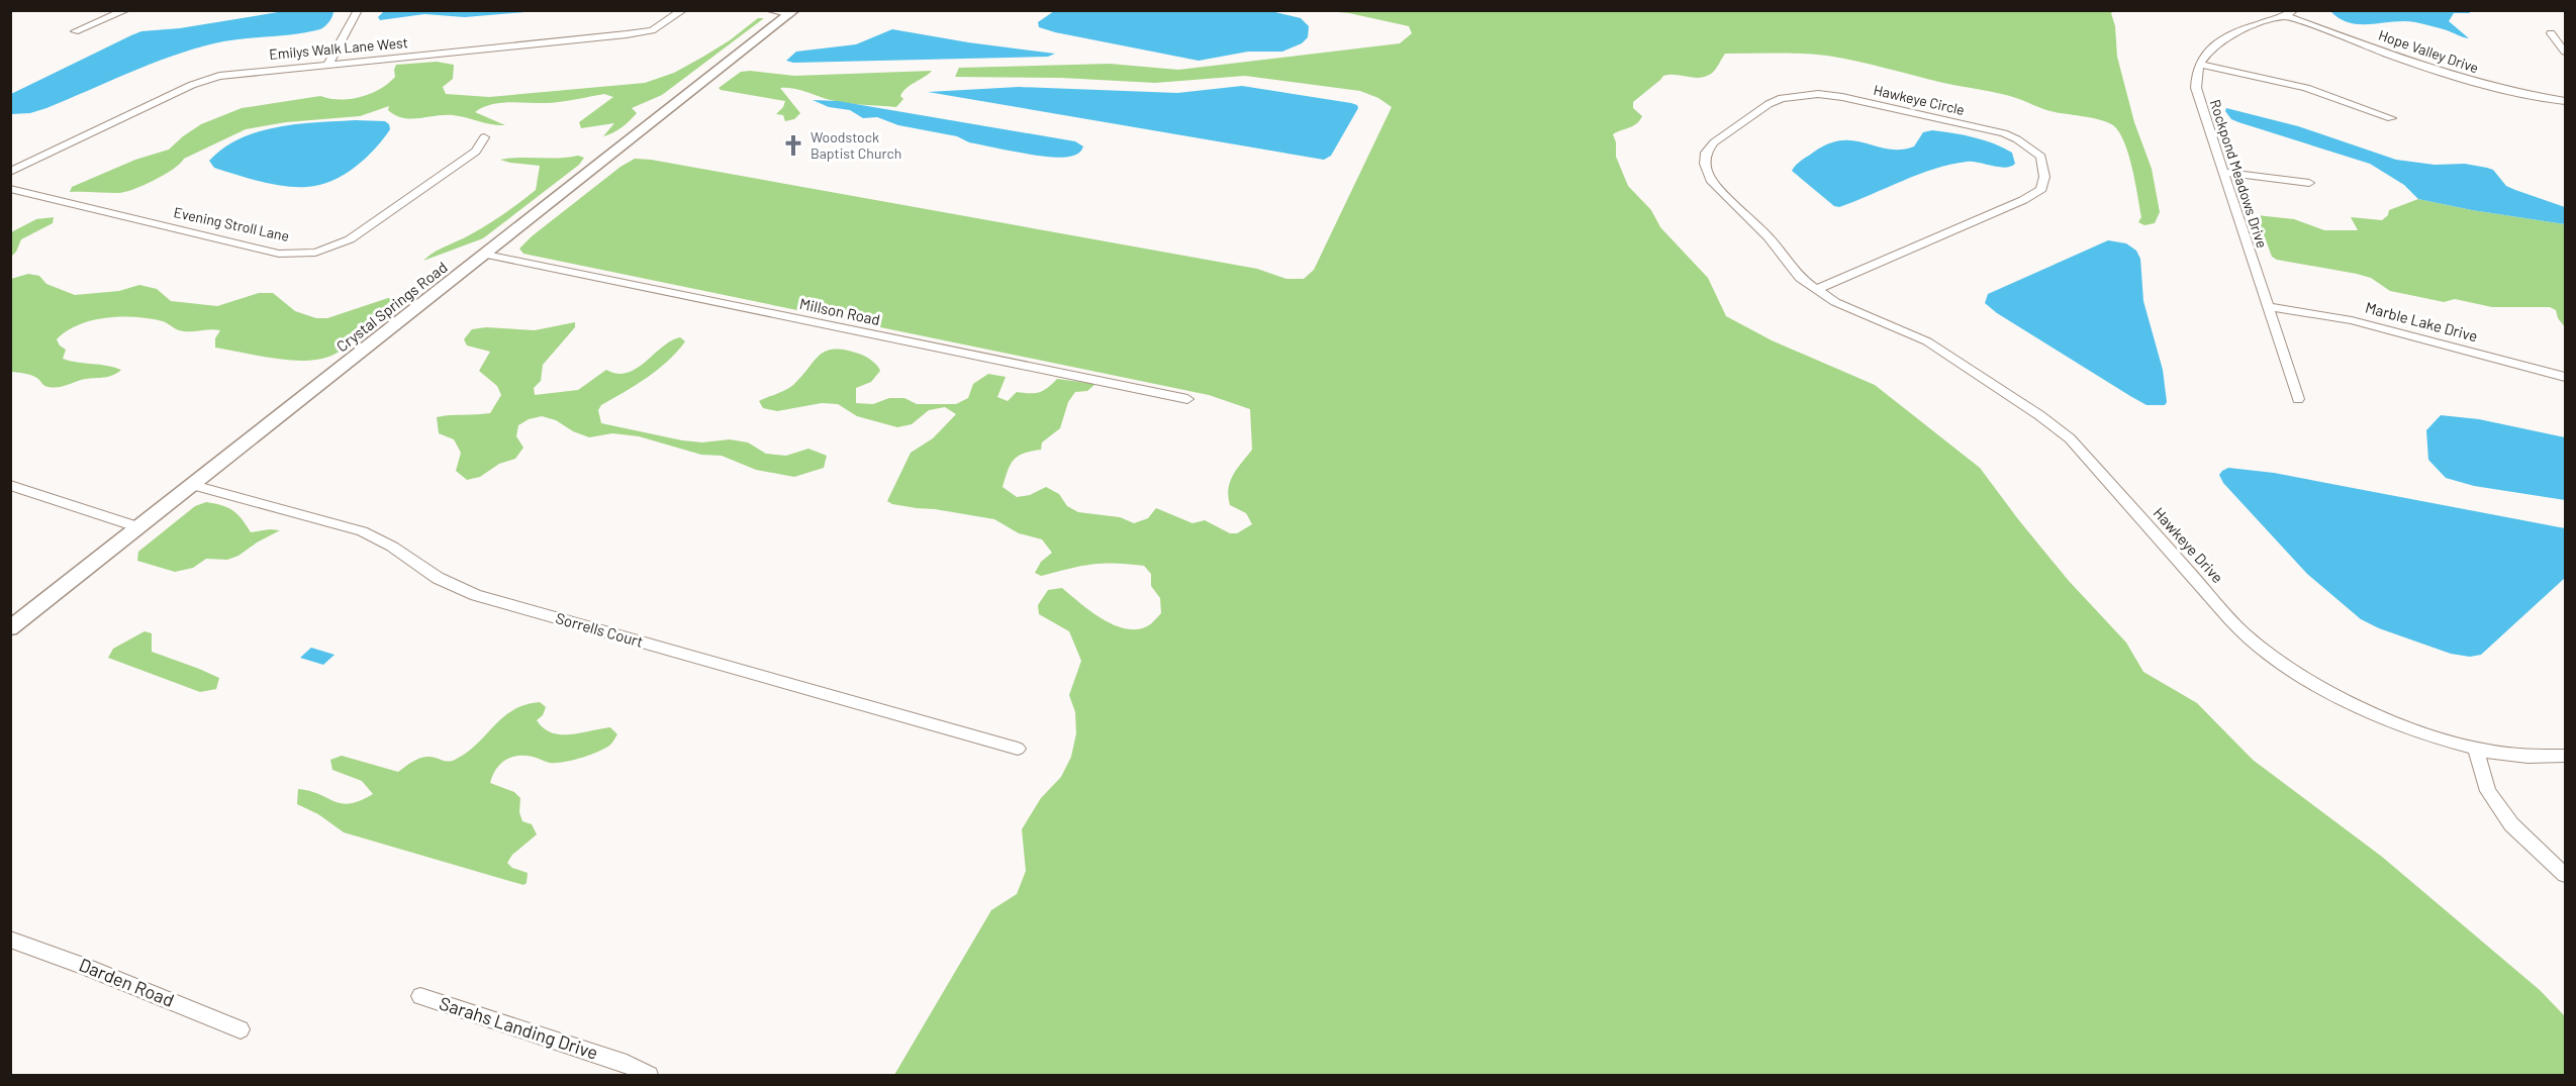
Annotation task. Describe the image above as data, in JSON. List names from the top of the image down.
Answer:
{
  "streets": {
    "street": [
      "Emilys Walk Lane West",
      "Hope Valley Drive",
      "Hawkeye Circle",
      "Rockpond Meadows Drive",
      "Evening Stroll Lane",
      "Crystal Springs Road",
      "Millson Road",
      "Marble Lake Drive",
      "Hawkeye Drive",
      "Sorrells Court",
      "Darden Road",
      "Sarahs Landing Drive"
    ]
  },
  "crossings": [
    ["Hawkeye Circle", "Hawkeye Drive"],
    ["Rockpond Meadows Drive", "Marble Lake Drive"],
    ["Crystal Springs Road", "Millson Road"],
    ["Crystal Springs Road", "Sorrells Court"]
  ],
  "places": {
    "church": ["Woodstock Baptist Church"]
  }
}
